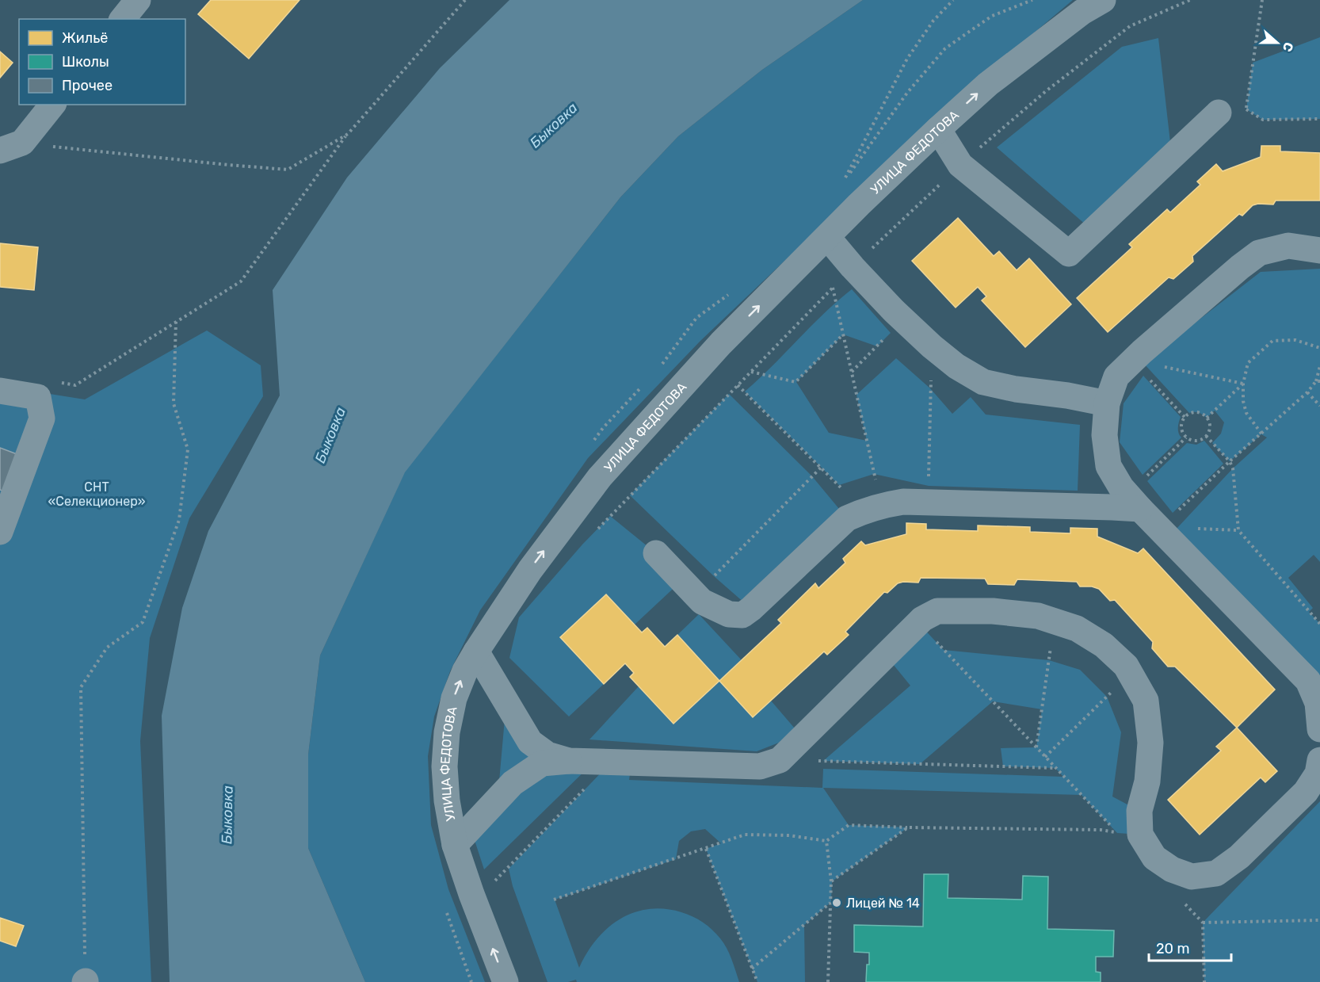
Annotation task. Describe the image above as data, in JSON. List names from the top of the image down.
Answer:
{
  "streets": {
    "street": ["УЛИЦА ФЕДОТОВА"]
  },
  "one_way": ["УЛИЦА ФЕДОТОВА"],
  "water": ["Быковка"],
  "parks": ["СНТ «Селекционер»"],
  "places": ["Лицей № 14"],
  "legend": ["Жильё", "Школы", "Прочее"],
  "scale_bar": "20 m",
  "north": "right"
}
